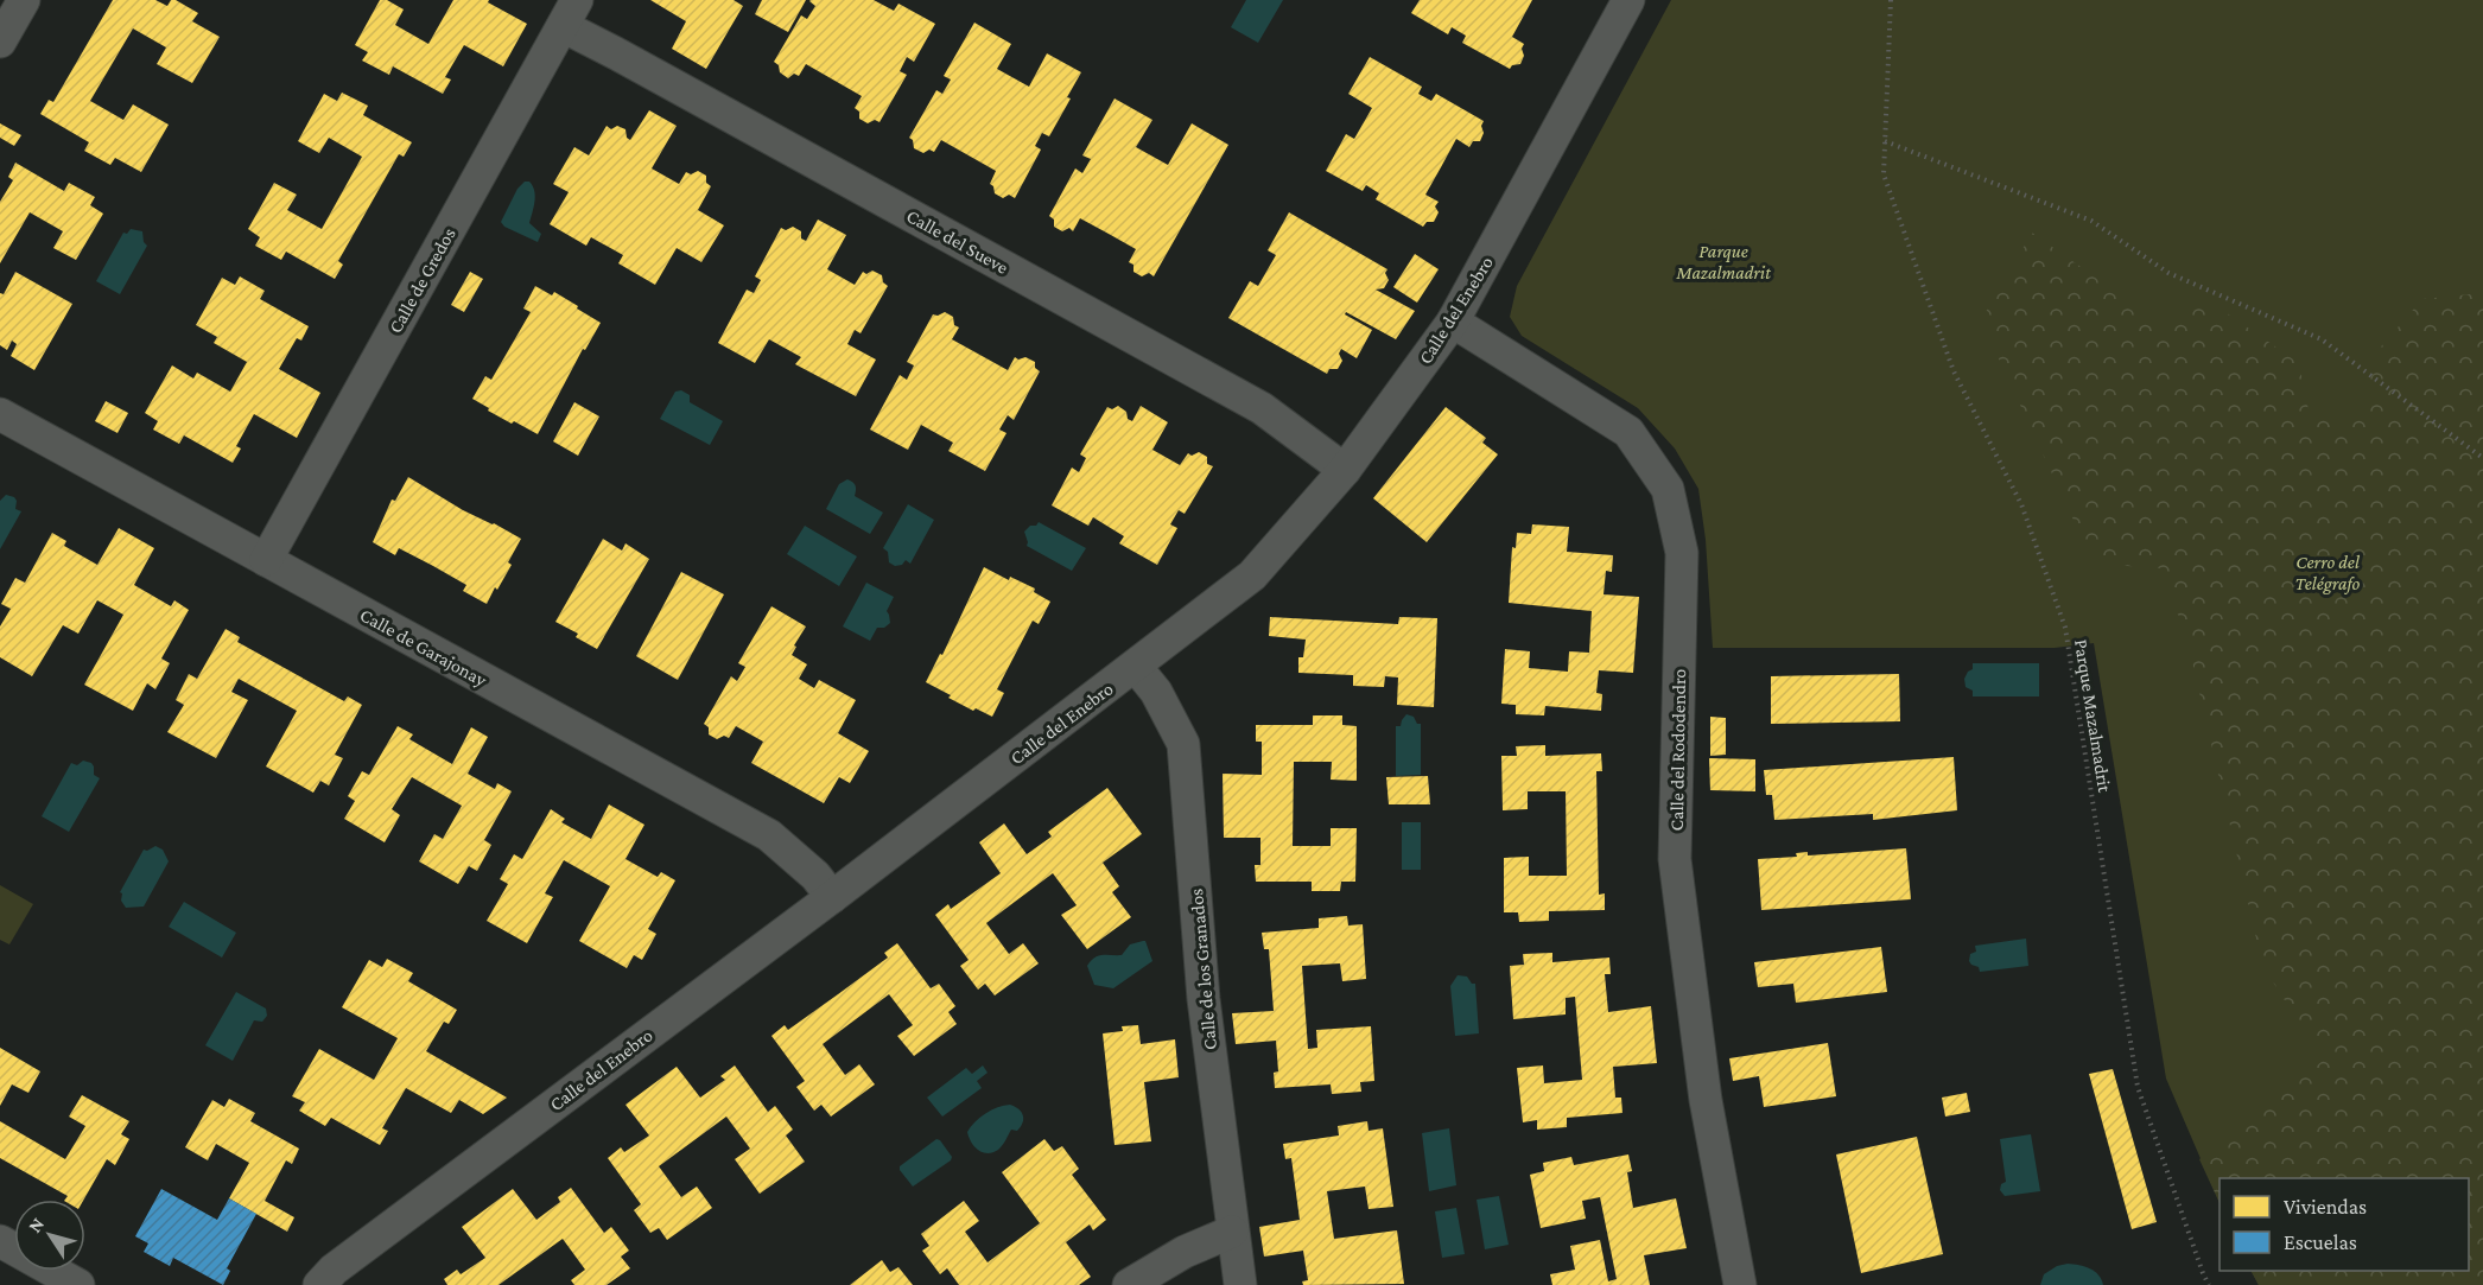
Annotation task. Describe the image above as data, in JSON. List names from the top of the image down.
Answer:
{
  "streets": {
    "street": [
      "Calle del Sueve",
      "Calle de Gredos",
      "Calle del Enebro",
      "Calle de Garajonay",
      "Calle del Rododendro",
      "Calle de los Granados"
    ],
    "path": ["Parque Mazalmadrit"]
  },
  "crossings": [
    ["Calle del Sueve", "Calle de Gredos"],
    ["Calle del Sueve", "Calle del Enebro"],
    ["Calle de Gredos", "Calle de Garajonay"],
    ["Calle del Enebro", "Calle de Garajonay"],
    ["Calle del Enebro", "Calle del Rododendro"],
    ["Calle del Enebro", "Calle de los Granados"]
  ],
  "parks": ["Parque Mazalmadrit", "Cerro del Telégrafo"],
  "legend": ["Viviendas", "Escuelas"],
  "north": "top left"
}
